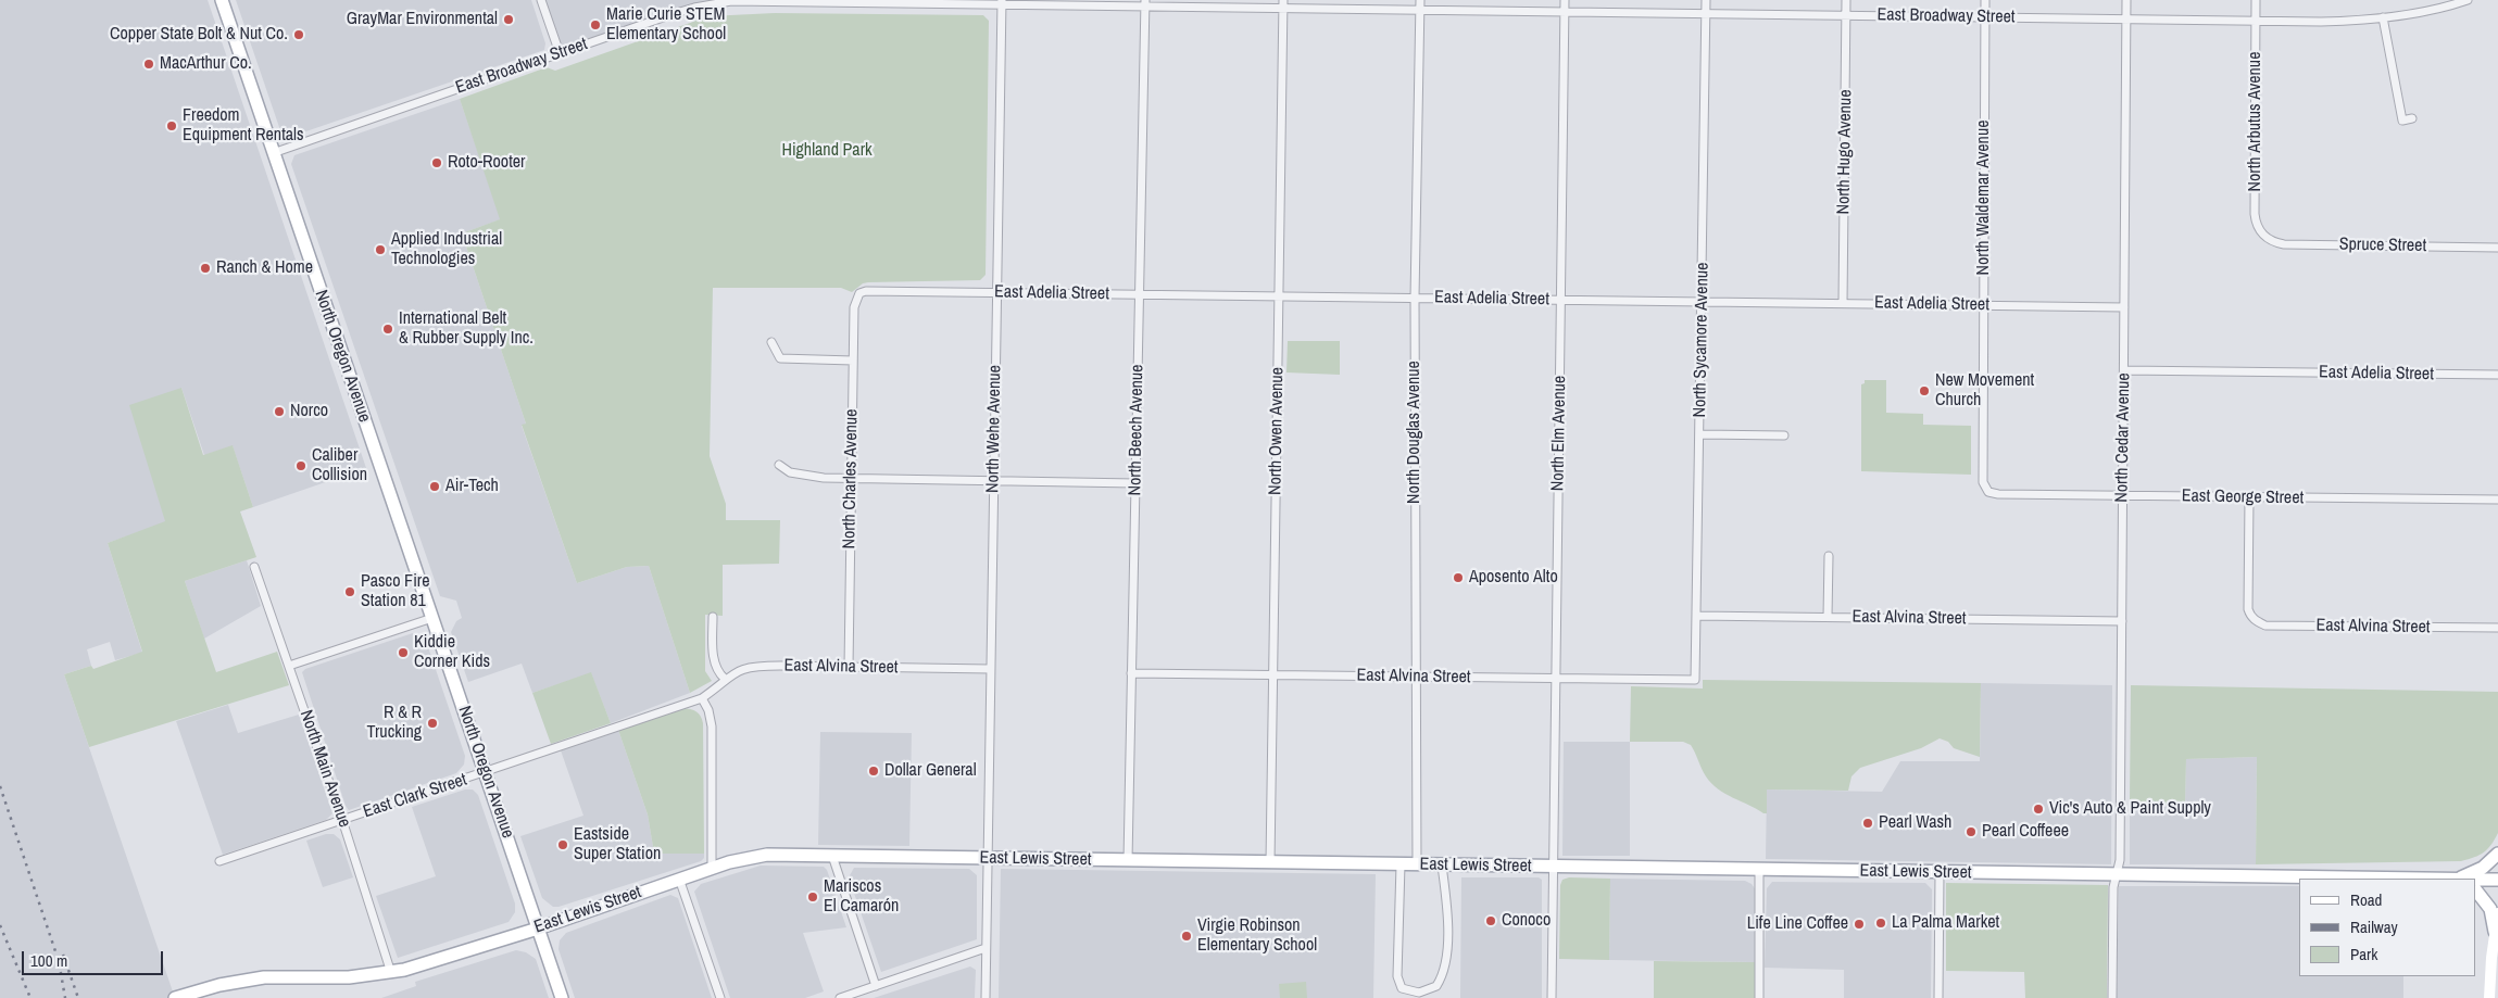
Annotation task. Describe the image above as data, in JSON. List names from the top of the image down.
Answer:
{
  "streets": {
    "main road": ["North Oregon Avenue", "East Lewis Street"],
    "street": [
      "East Broadway Street",
      "North Arbutus Avenue",
      "North Hugo Avenue",
      "North Waldemar Avenue",
      "Spruce Street",
      "East Adelia Street",
      "North Sycamore Avenue",
      "North Wehe Avenue",
      "North Beech Avenue",
      "North Owen Avenue",
      "North Douglas Avenue",
      "North Elm Avenue",
      "North Cedar Avenue",
      "North Charles Avenue",
      "East George Street",
      "East Alvina Street",
      "North Main Avenue",
      "East Clark Street"
    ]
  },
  "crossings": [
    ["East Broadway Street", "North Arbutus Avenue"],
    ["East Broadway Street", "North Hugo Avenue"],
    ["East Broadway Street", "North Waldemar Avenue"],
    ["East Broadway Street", "North Sycamore Avenue"],
    ["East Broadway Street", "North Oregon Avenue"],
    ["East Broadway Street", "North Wehe Avenue"],
    ["East Broadway Street", "North Beech Avenue"],
    ["East Broadway Street", "North Owen Avenue"],
    ["East Broadway Street", "North Douglas Avenue"],
    ["East Broadway Street", "North Elm Avenue"],
    ["East Broadway Street", "North Cedar Avenue"],
    ["North Arbutus Avenue", "Spruce Street"],
    ["North Hugo Avenue", "East Adelia Street"],
    ["North Waldemar Avenue", "East Adelia Street"],
    ["North Waldemar Avenue", "East George Street"],
    ["East Adelia Street", "North Sycamore Avenue"],
    ["East Adelia Street", "North Wehe Avenue"],
    ["East Adelia Street", "North Beech Avenue"],
    ["East Adelia Street", "North Owen Avenue"],
    ["East Adelia Street", "North Douglas Avenue"],
    ["East Adelia Street", "North Elm Avenue"],
    ["East Adelia Street", "North Cedar Avenue"],
    ["East Adelia Street", "North Charles Avenue"],
    ["North Sycamore Avenue", "East Alvina Street"],
    ["North Oregon Avenue", "East Clark Street"],
    ["North Oregon Avenue", "East Lewis Street"],
    ["North Wehe Avenue", "East Alvina Street"],
    ["North Wehe Avenue", "East Lewis Street"],
    ["North Beech Avenue", "East Alvina Street"],
    ["North Beech Avenue", "East Lewis Street"],
    ["North Owen Avenue", "East Alvina Street"],
    ["North Owen Avenue", "East Lewis Street"],
    ["North Douglas Avenue", "East Alvina Street"],
    ["North Douglas Avenue", "East Lewis Street"],
    ["North Elm Avenue", "East Alvina Street"],
    ["North Elm Avenue", "East Lewis Street"],
    ["North Cedar Avenue", "East George Street"],
    ["North Cedar Avenue", "East Alvina Street"],
    ["North Cedar Avenue", "East Lewis Street"],
    ["North Charles Avenue", "East Alvina Street"],
    ["East George Street", "East Alvina Street"],
    ["East Alvina Street", "East Clark Street"],
    ["North Main Avenue", "East Clark Street"],
    ["North Main Avenue", "East Lewis Street"]
  ],
  "parks": ["Highland Park"],
  "places": [
    "GrayMar Environmental",
    "Marie Curie STEM Elementary School",
    "Copper State Bolt & Nut Co.",
    "MacArthur Co.",
    "Freedom Equipment Rentals",
    "Roto-Rooter",
    "Applied Industrial Technologies",
    "Ranch & Home",
    "International Belt & Rubber Supply Inc.",
    "New Movement Church",
    "Norco",
    "Caliber Collision",
    "Air-Tech",
    "Aposento Alto",
    "Pasco Fire Station 81",
    "Kiddie Corner Kids",
    "R & R Trucking",
    "Dollar General",
    "Vic's Auto & Paint Supply",
    "Pearl Wash",
    "Pearl Coffeee",
    "Eastside Super Station",
    "Mariscos El Camarón",
    "Conoco",
    "La Palma Market",
    "Life Line Coffee",
    "Virgie Robinson Elementary School"
  ],
  "legend": ["Road", "Railway", "Park"],
  "scale_bar": "100 m"
}
